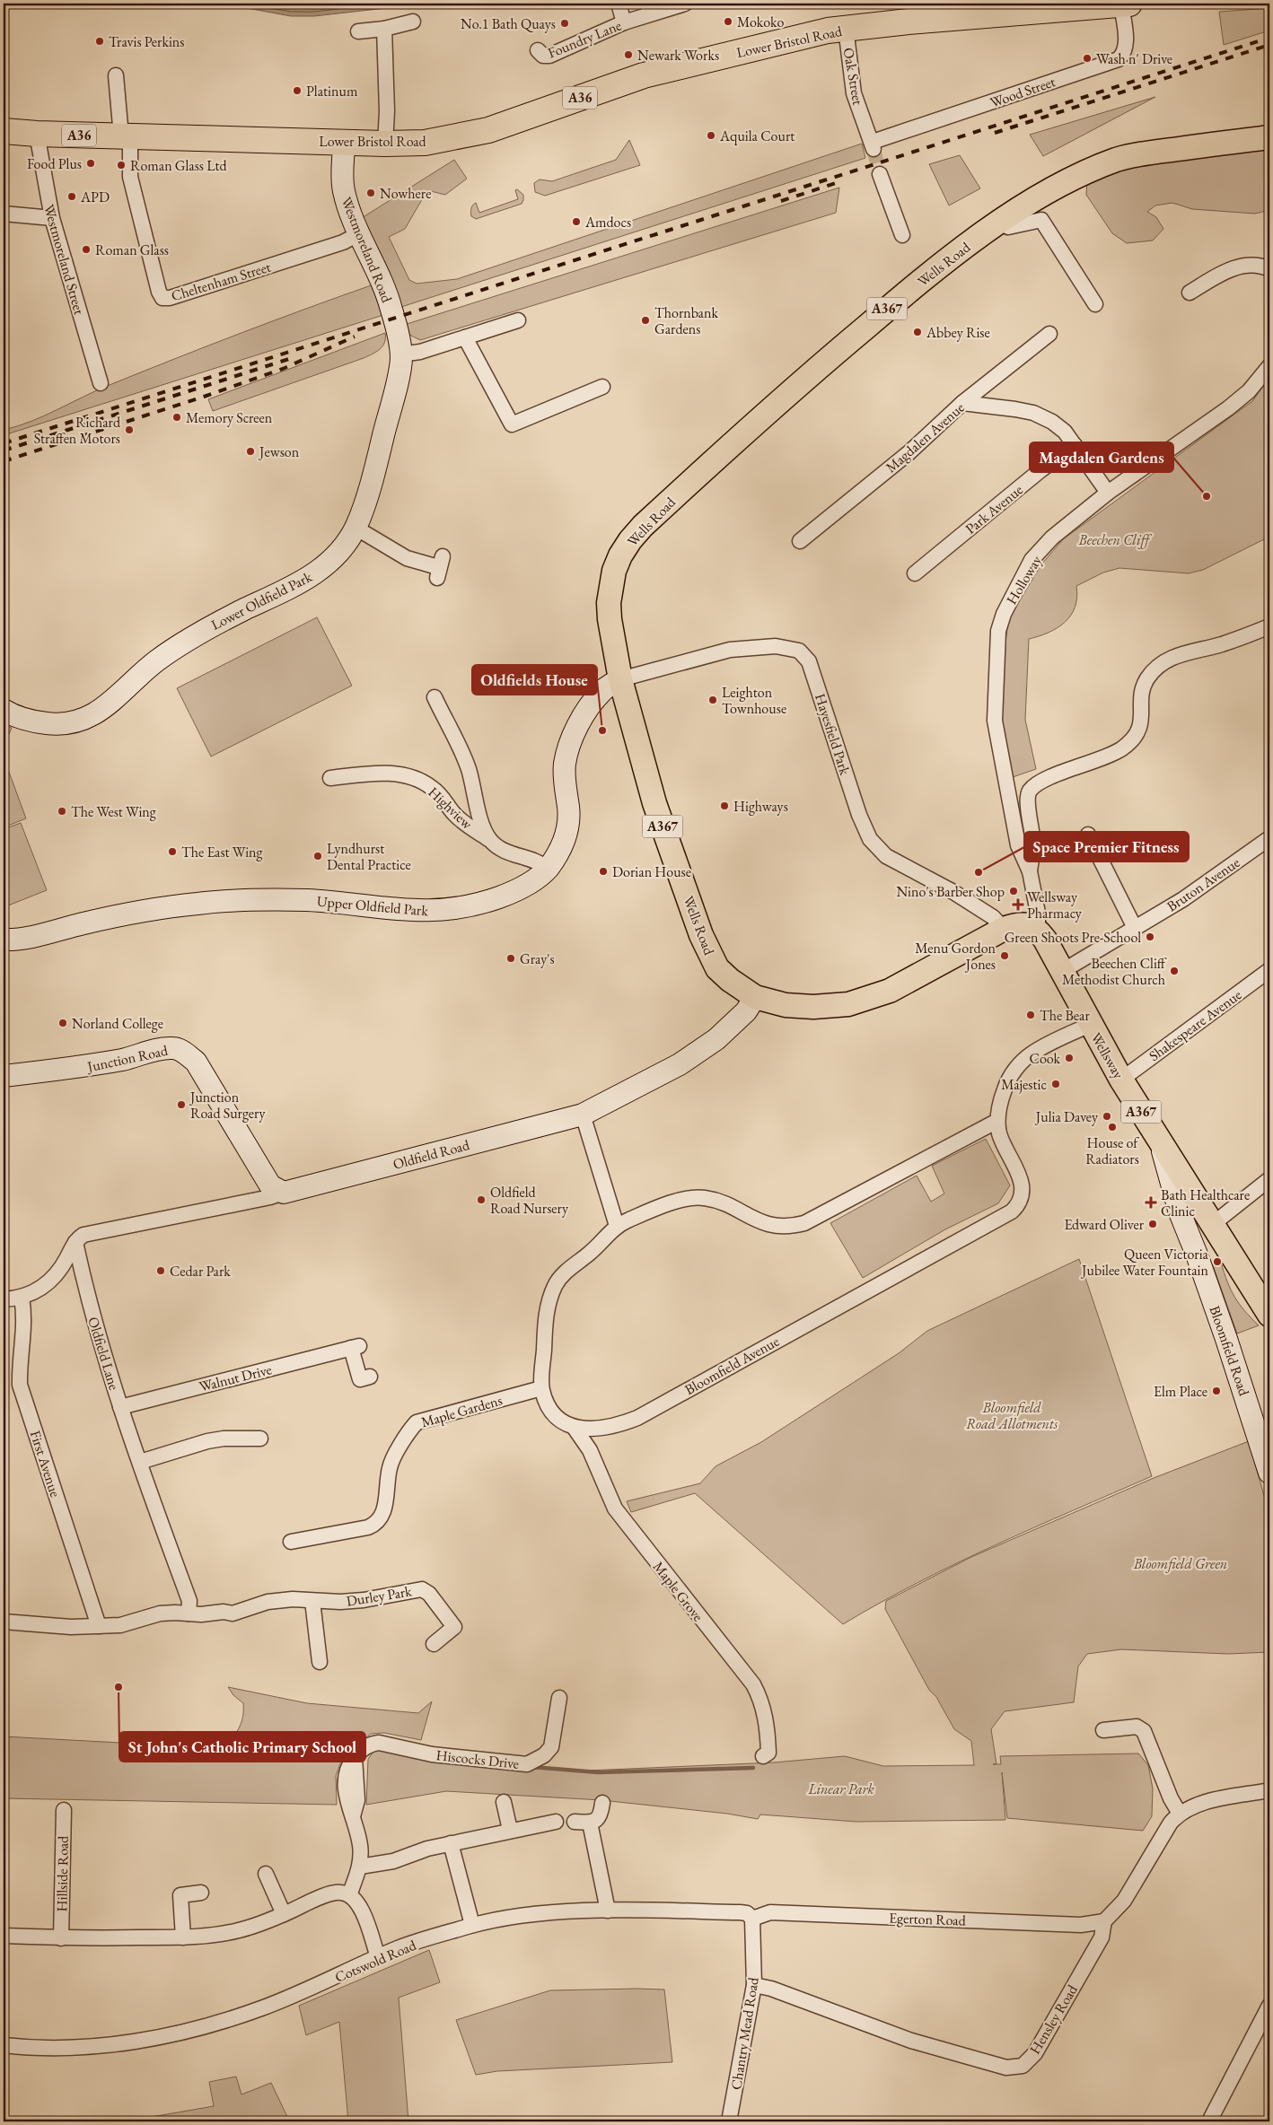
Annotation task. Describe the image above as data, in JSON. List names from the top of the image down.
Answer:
{
  "streets": {
    "highway": ["Lower Bristol Road", "A36"],
    "main road": ["Wells Road", "A367", "Wellsway"],
    "street": [
      "Foundry Lane",
      "Oak Street",
      "Wood Street",
      "Westmoreland Road",
      "Westmoreland Street",
      "Cheltenham Street",
      "Magdalen Avenue",
      "Park Avenue",
      "Holloway",
      "Lower Oldfield Park",
      "Hayesfield Park",
      "Highview",
      "Bruton Avenue",
      "Upper Oldfield Park",
      "Shakespeare Avenue",
      "Junction Road",
      "Oldfield Road",
      "Bloomfield Road",
      "Oldfield Lane",
      "Bloomfield Avenue",
      "Walnut Drive",
      "Maple Gardens",
      "First Avenue",
      "Maple Grove",
      "Durley Park",
      "Hiscocks Drive",
      "Hillside Road",
      "Egerton Road",
      "Cotswold Road",
      "Hensley Road",
      "Chantry Mead Road"
    ]
  },
  "crossings": [
    ["Lower Bristol Road", "Oak Street"],
    ["Lower Bristol Road", "Wood Street"],
    ["Lower Bristol Road", "Westmoreland Road"],
    ["Lower Bristol Road", "Westmoreland Street"],
    ["Lower Bristol Road", "Cheltenham Street"],
    ["Oak Street", "Wood Street"],
    ["Westmoreland Road", "Cheltenham Street"],
    ["Westmoreland Road", "Lower Oldfield Park"],
    ["Wells Road", "Hayesfield Park"],
    ["Wells Road", "Upper Oldfield Park"],
    ["Wells Road", "Wellsway"],
    ["Wells Road", "Oldfield Road"],
    ["Hayesfield Park", "Upper Oldfield Park"],
    ["Highview", "Upper Oldfield Park"],
    ["Bruton Avenue", "Wellsway"],
    ["Shakespeare Avenue", "Wellsway"],
    ["Wellsway", "Bloomfield Road"],
    ["Wellsway", "Bloomfield Avenue"],
    ["Junction Road", "Oldfield Road"],
    ["Oldfield Road", "Oldfield Lane"],
    ["Oldfield Lane", "Walnut Drive"],
    ["Oldfield Lane", "Durley Park"],
    ["Bloomfield Avenue", "Maple Gardens"],
    ["Bloomfield Avenue", "Maple Grove"],
    ["Egerton Road", "Cotswold Road"],
    ["Egerton Road", "Hensley Road"],
    ["Egerton Road", "Chantry Mead Road"],
    ["Cotswold Road", "Chantry Mead Road"],
    ["Hensley Road", "Chantry Mead Road"]
  ],
  "parks": [
    "Beechen Cliff",
    "Bloomfield Road Allotments",
    "Bloomfield Green",
    "Linear Park"
  ],
  "places": {
    "other": [
      "Mokoko",
      "No.1 Bath Quays",
      "Travis Perkins",
      "Newark Works",
      "Wash n' Drive",
      "Platinum",
      "Aquila Court",
      "Food Plus",
      "Roman Glass Ltd",
      "Nowhere",
      "APD",
      "Amdocs",
      "Roman Glass",
      "Thornbank Gardens",
      "Abbey Rise",
      "Memory Screen",
      "Richard Straffen Motors",
      "Jewson",
      "Magdalen Gardens",
      "Leighton Townhouse",
      "Oldfields House",
      "Highways",
      "The West Wing",
      "The East Wing",
      "Lyndhurst Dental Practice",
      "Dorian House",
      "Space Premier Fitness",
      "Nino's Barber Shop",
      "Green Shoots Pre-School",
      "Menu Gordon Jones",
      "Gray's",
      "Beechen Cliff Methodist Church",
      "The Bear",
      "Norland College",
      "Cook",
      "Majestic",
      "Junction Road Surgery",
      "Julia Davey",
      "House of Radiators",
      "Oldfield Road Nursery",
      "Edward Oliver",
      "Queen Victoria Jubilee Water Fountain",
      "Cedar Park",
      "Elm Place",
      "St John's Catholic Primary School"
    ],
    "health": ["Wellsway Pharmacy", "Bath Healthcare Clinic"]
  }
}
